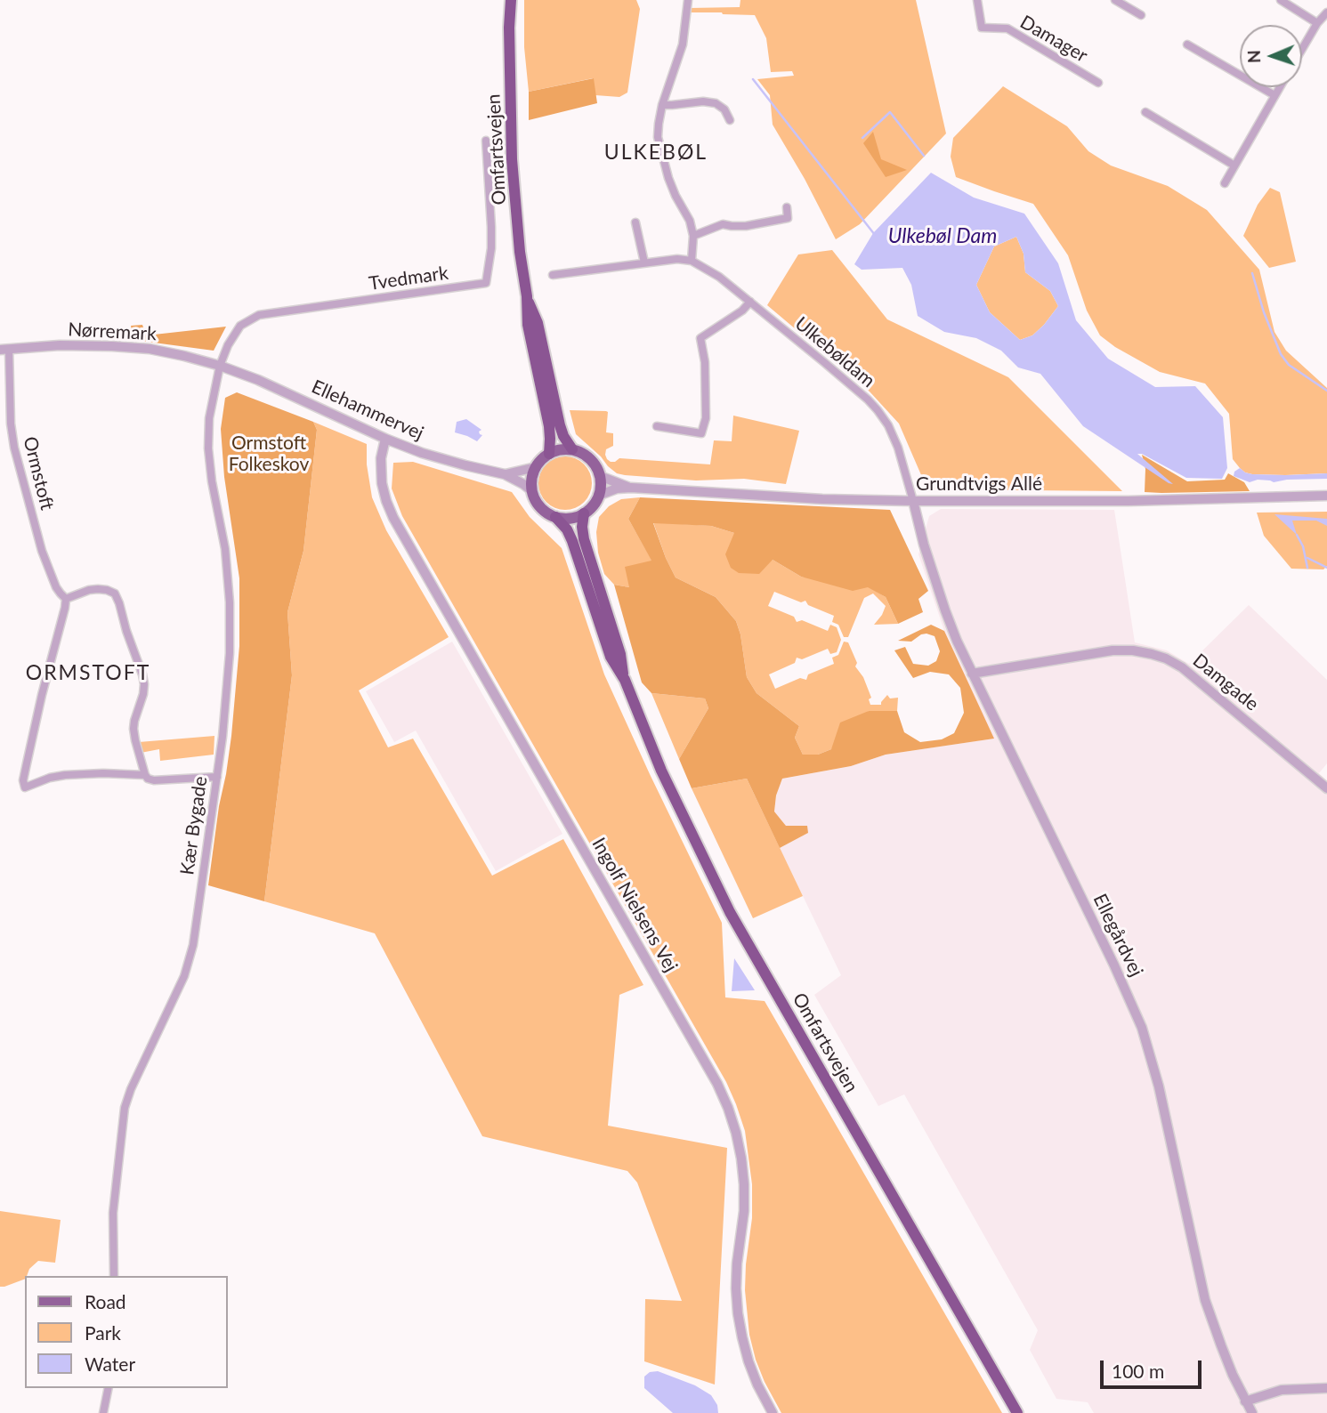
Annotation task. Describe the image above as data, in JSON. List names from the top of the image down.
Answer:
{
  "streets": {
    "highway": ["Omfartsvejen"],
    "street": [
      "Damager",
      "Tvedmark",
      "Nørremark",
      "Ulkebøldam",
      "Ellehammervej",
      "Ormstoft",
      "Grundtvigs Allé",
      "Damgade",
      "Kær Bygade",
      "Ingolf Nielsens Vej",
      "Ellegårdvej"
    ]
  },
  "crossings": [
    ["Omfartsvejen", "Ellehammervej"],
    ["Omfartsvejen", "Grundtvigs Allé"],
    ["Tvedmark", "Nørremark"],
    ["Tvedmark", "Ellehammervej"],
    ["Tvedmark", "Kær Bygade"],
    ["Nørremark", "Ellehammervej"],
    ["Nørremark", "Ormstoft"],
    ["Nørremark", "Kær Bygade"],
    ["Ulkebøldam", "Grundtvigs Allé"],
    ["Ulkebøldam", "Ellegårdvej"],
    ["Ellehammervej", "Grundtvigs Allé"],
    ["Ellehammervej", "Kær Bygade"],
    ["Ellehammervej", "Ingolf Nielsens Vej"],
    ["Grundtvigs Allé", "Ellegårdvej"],
    ["Damgade", "Ellegårdvej"]
  ],
  "districts": ["ULKEBØL", "ORMSTOFT"],
  "water": ["Ulkebøl Dam"],
  "parks": ["Ormstoft Folkeskov"],
  "legend": ["Road", "Park", "Water"],
  "scale_bar": "100 m",
  "north": "left"
}
